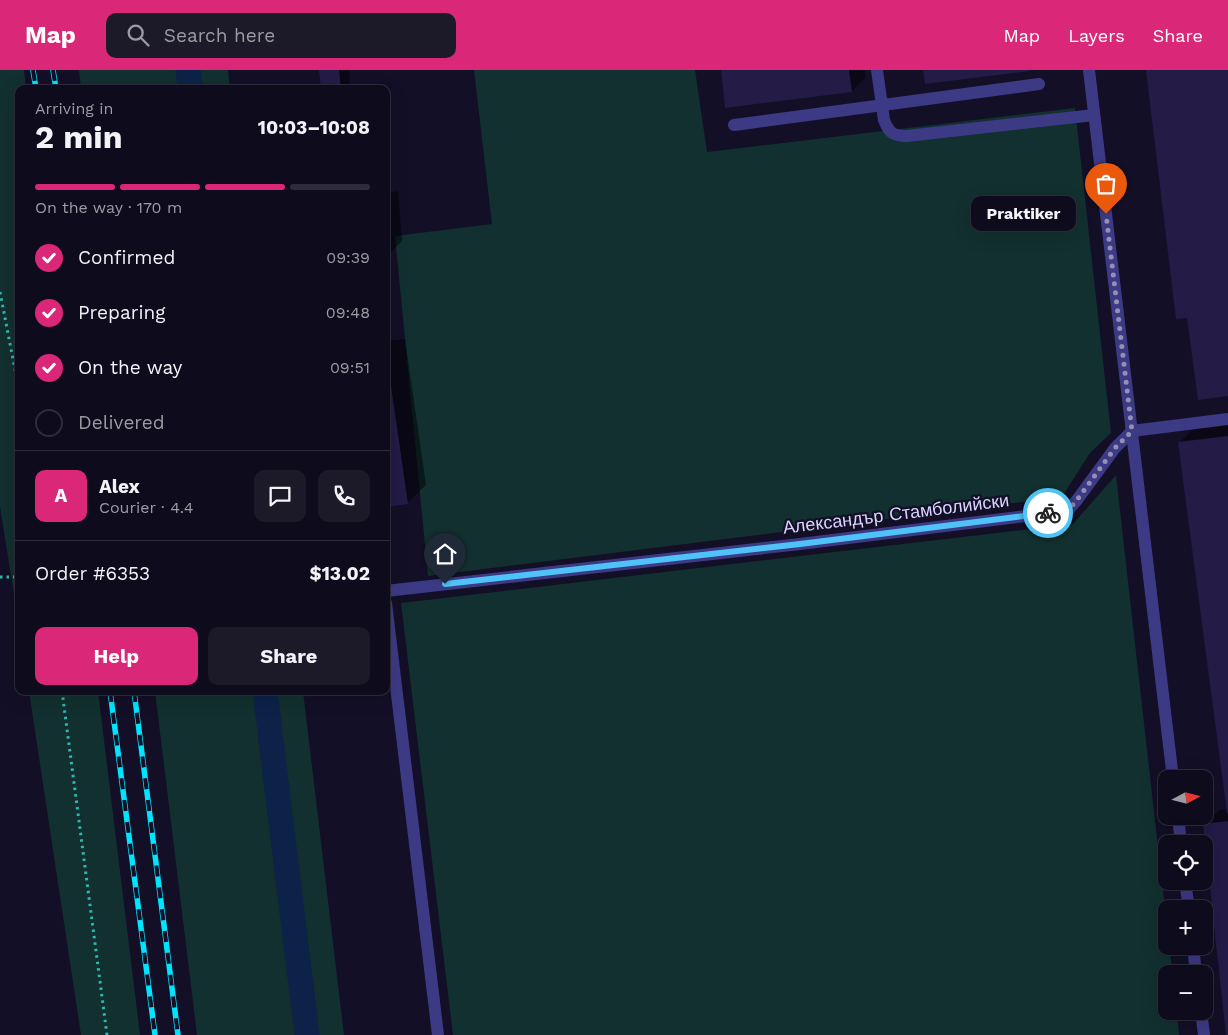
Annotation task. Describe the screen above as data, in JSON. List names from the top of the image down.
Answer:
{
  "streets": {
    "street": ["Александър Стамболийски"]
  },
  "places": ["Praktiker"],
  "north": "right",
  "page": {
    "header": "Map",
    "search": "Search here",
    "nav": ["Map", "Layers", "Share"],
    "heading": ["2 min", "Arriving in", "10:03–10:08"],
    "panel": [
      "Alex",
      "Courier · 4.4",
      "Order #6353",
      "$13.02"
    ],
    "bar": "On the way · 170 m",
    "bubble": "Praktiker",
    "list": [
      ["Confirmed", "09:39"],
      ["Preparing", "09:48"],
      ["On the way", "09:51"],
      "Delivered"
    ],
    "round": "A",
    "buttons": ["Help", "Share"],
    "map_buttons": ["+", "−"]
  }
}
